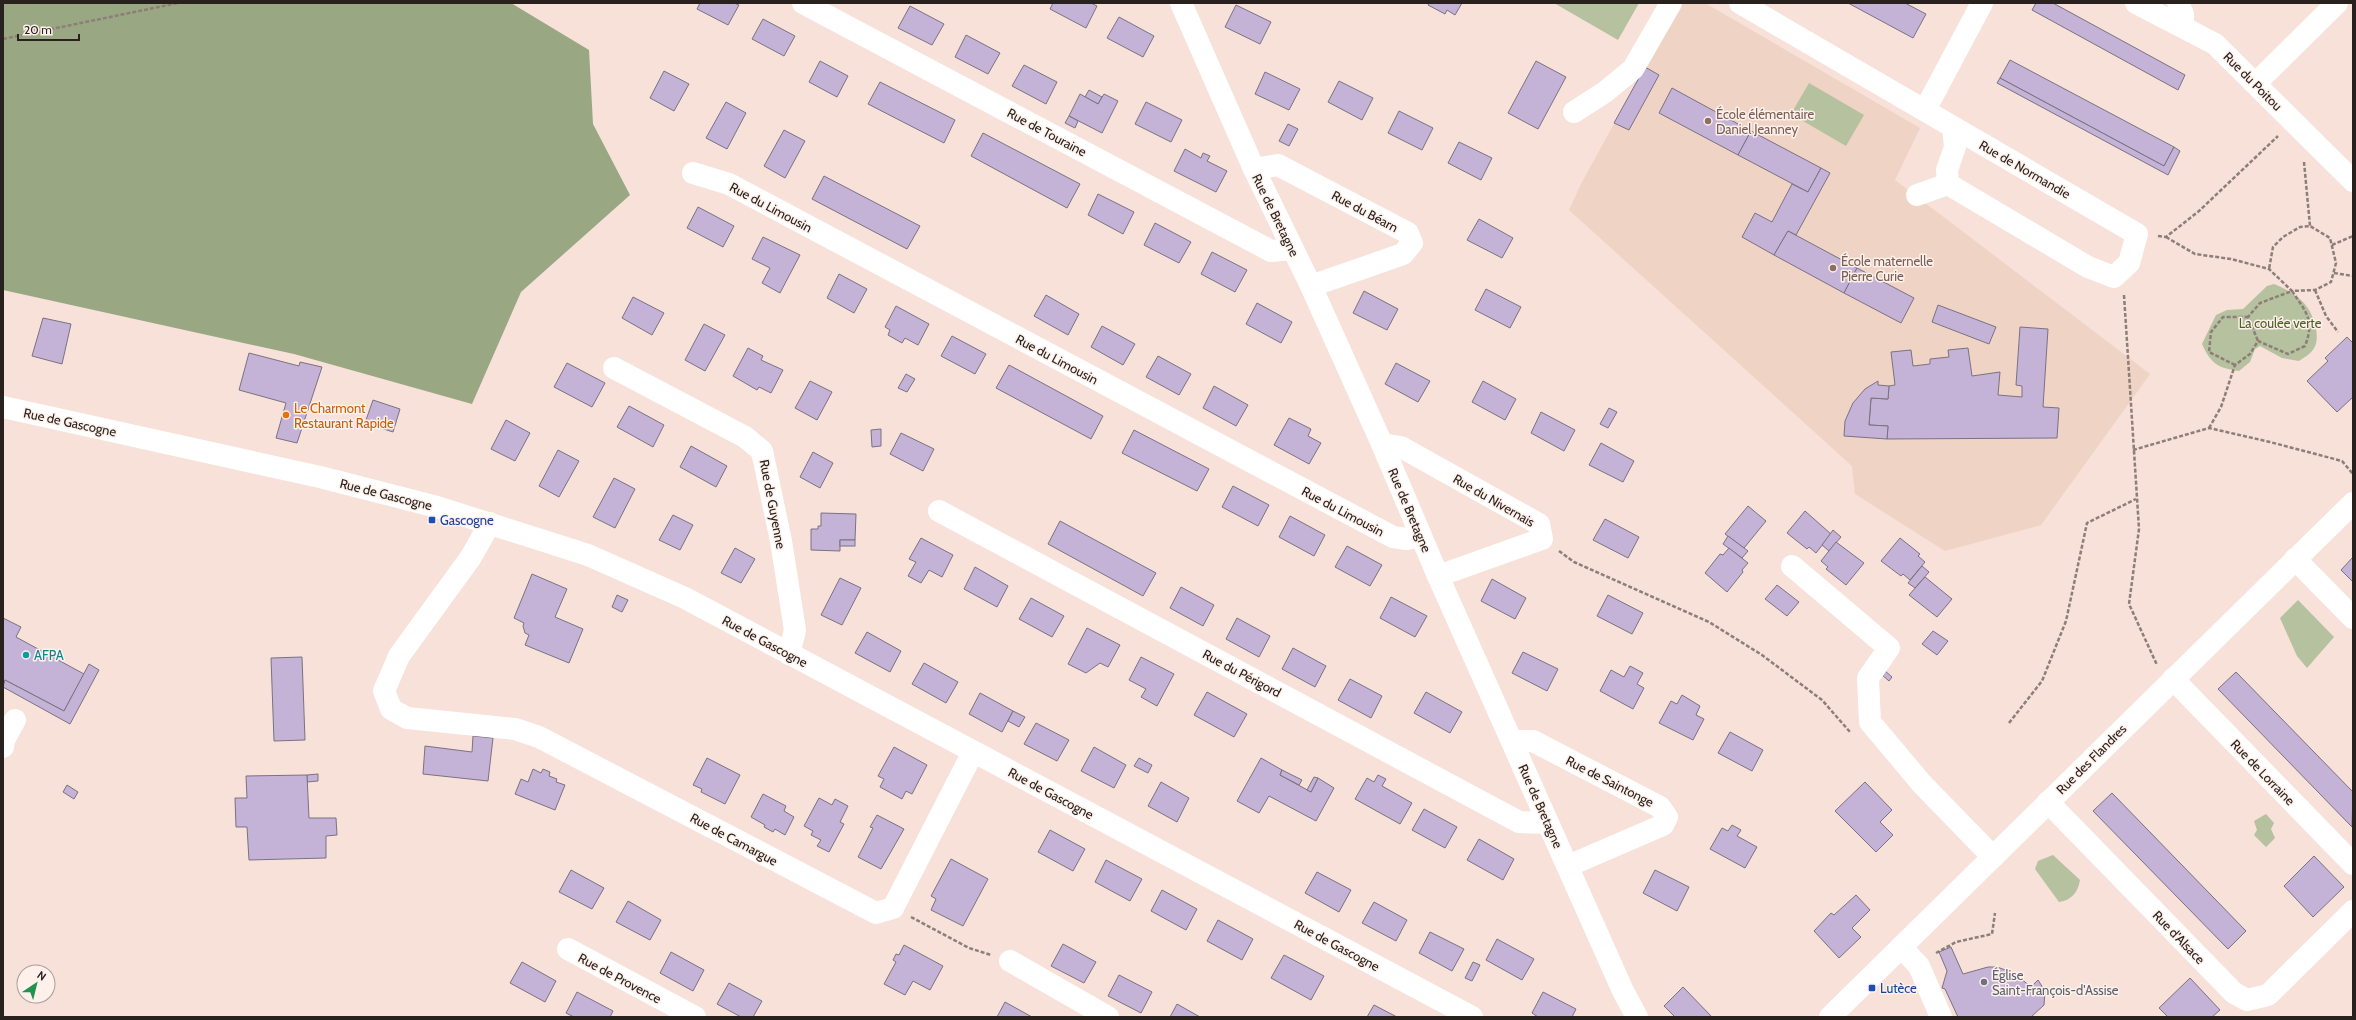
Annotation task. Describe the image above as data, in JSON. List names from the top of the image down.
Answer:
{
  "streets": {
    "street": [
      "Rue du Poitou",
      "Rue de Touraine",
      "Rue de Normandie",
      "Rue du Limousin",
      "Rue du Béarn",
      "Rue de Bretagne",
      "Rue de Gascogne",
      "Rue du Nivernais",
      "Rue de Guyenne",
      "Rue du Périgord",
      "Rue des Flandres",
      "Rue de Lorraine",
      "Rue de Saintonge",
      "Rue de Camargue",
      "Rue d'Alsace",
      "Rue de Provence"
    ]
  },
  "crossings": [
    ["Rue de Touraine", "Rue de Bretagne"],
    ["Rue du Limousin", "Rue de Bretagne"],
    ["Rue du Béarn", "Rue de Bretagne"],
    ["Rue de Bretagne", "Rue du Nivernais"],
    ["Rue de Bretagne", "Rue du Périgord"],
    ["Rue de Bretagne", "Rue de Saintonge"],
    ["Rue de Gascogne", "Rue de Guyenne"],
    ["Rue de Gascogne", "Rue de Camargue"],
    ["Rue des Flandres", "Rue de Lorraine"],
    ["Rue des Flandres", "Rue d'Alsace"]
  ],
  "parks": ["La coulée verte"],
  "places": {
    "other": [
      "École élémentaire Daniel Jeanney",
      "École maternelle Pierre Curie",
      "Le Charmont Restaurant Rapide",
      "AFPA",
      "Église Saint-François-d'Assise"
    ],
    "transit": ["Gascogne", "Lutèce"]
  },
  "scale_bar": "20 m",
  "north": "top right"
}
